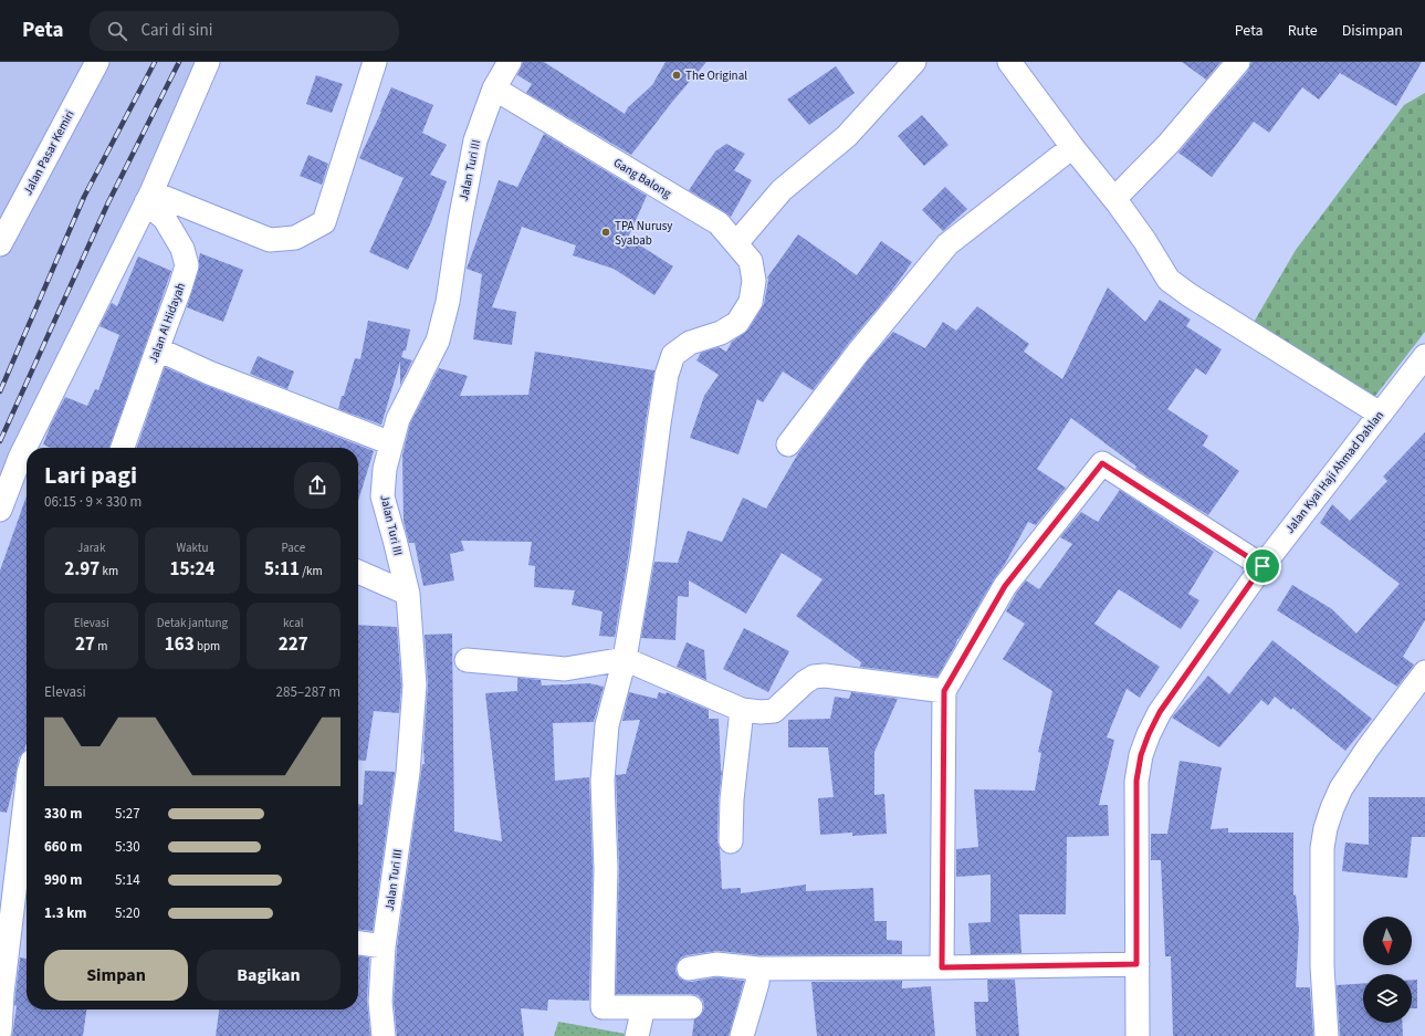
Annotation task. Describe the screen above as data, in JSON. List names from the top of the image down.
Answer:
{
  "streets": {
    "street": [
      "Jalan Pasar Kemiri",
      "Jalan Turi III",
      "Gang Balong",
      "Jalan Al Hidayah",
      "Jalan Kyai Haji Ahmad Dahlan"
    ]
  },
  "crossings": [
    ["Jalan Turi III", "Gang Balong"]
  ],
  "places": ["The Original", "TPA Nurusy Syabab"],
  "north": "bottom",
  "page": {
    "header": "Peta",
    "search": "Cari di sini",
    "nav": ["Peta", "Rute", "Disimpan"],
    "heading": ["Lari pagi", "06:15 · 9 × 330 m"],
    "stats": [
      ["Jarak", "2.97 km"],
      ["Waktu", "15:24"],
      ["Pace", "5:11 /km"],
      ["Elevasi", "27 m"],
      ["Detak jantung", "163 bpm"],
      ["kcal", "227"]
    ],
    "chart": ["Elevasi", "285–287 m"],
    "list": [
      {
        "name": "330 m",
        "note": "5:27"
      },
      {
        "name": "660 m",
        "note": "5:30"
      },
      {
        "name": "990 m",
        "note": "5:14"
      },
      {
        "name": "1.3 km",
        "note": "5:20"
      }
    ],
    "buttons": ["Simpan", "Bagikan"]
  }
}
